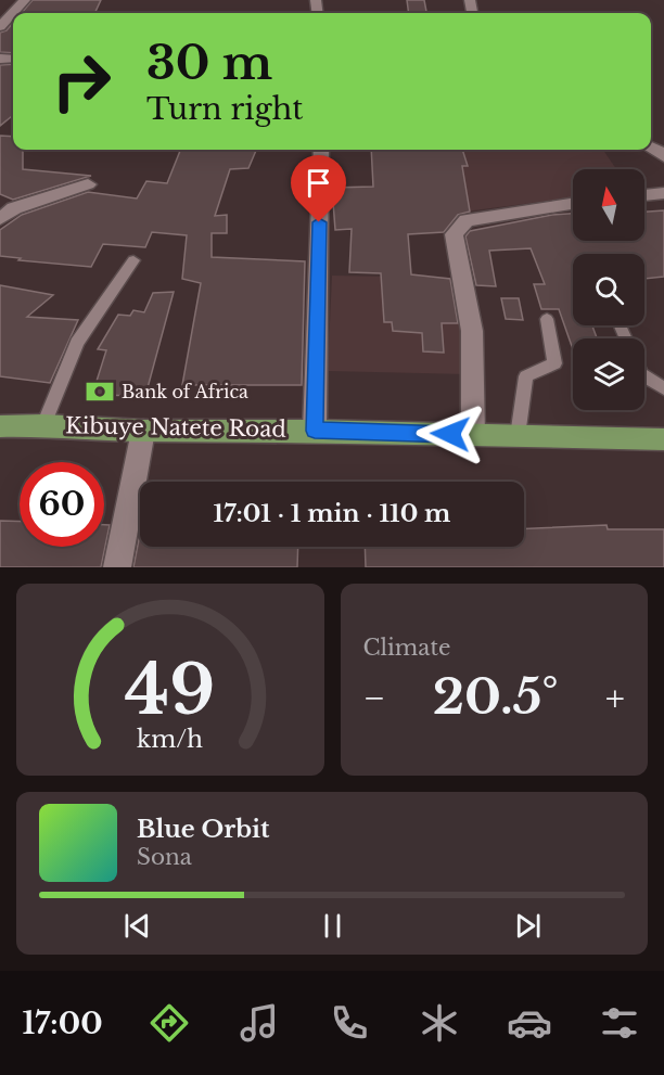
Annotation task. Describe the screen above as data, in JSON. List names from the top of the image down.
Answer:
{
  "streets": {
    "main road": ["Kibuye Natete Road"]
  },
  "places": {
    "bank": ["Bank of Africa"]
  },
  "north": "top",
  "page": {
    "turn": ["30 m", "Turn right"],
    "limit": "60",
    "trip": "17:01 · 1 min · 110 m",
    "tile": "Climate",
    "heat": ["−", "20.5°", "+"],
    "song": ["Blue Orbit", "Sona"],
    "tabs": "17:00",
    "gauge": ["49", "km/h"]
  }
}
